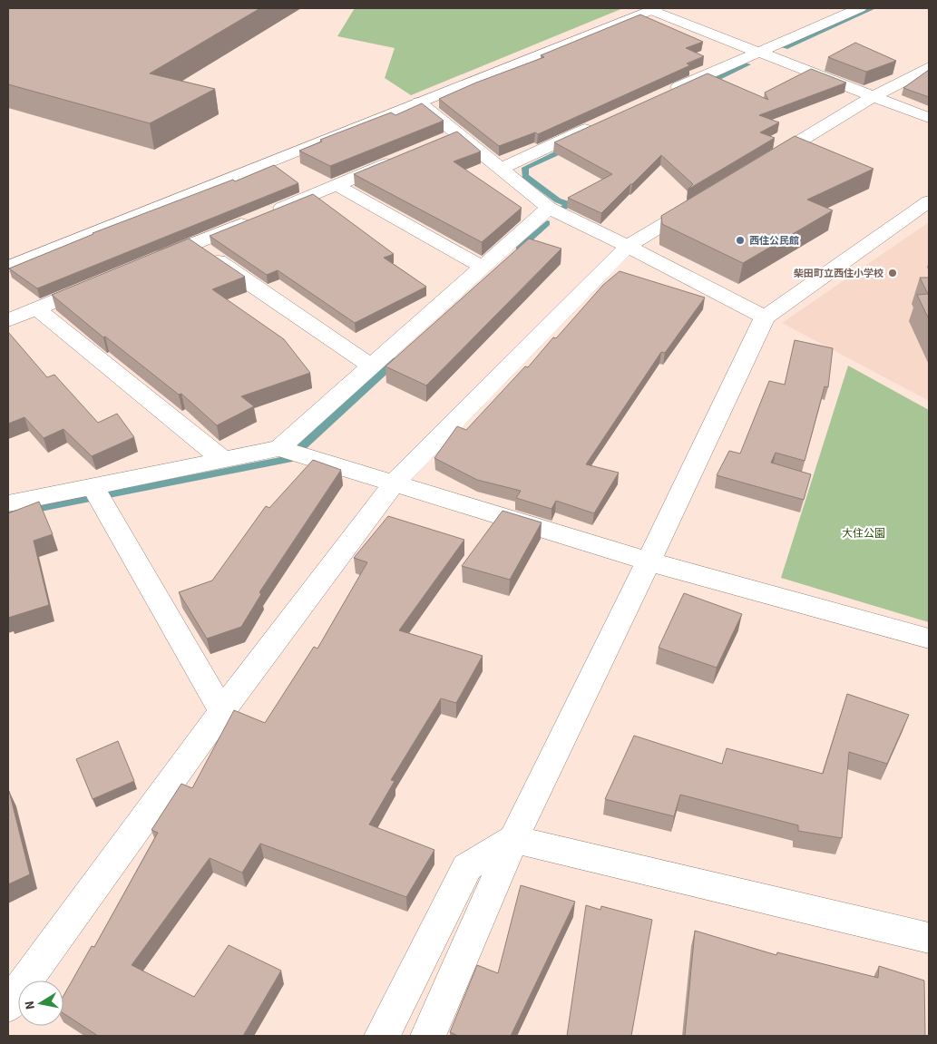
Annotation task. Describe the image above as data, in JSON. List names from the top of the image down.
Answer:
{
  "parks": ["大住公園"],
  "places": ["西住公民館", "柴田町立西住小学校"],
  "north": "left"
}
